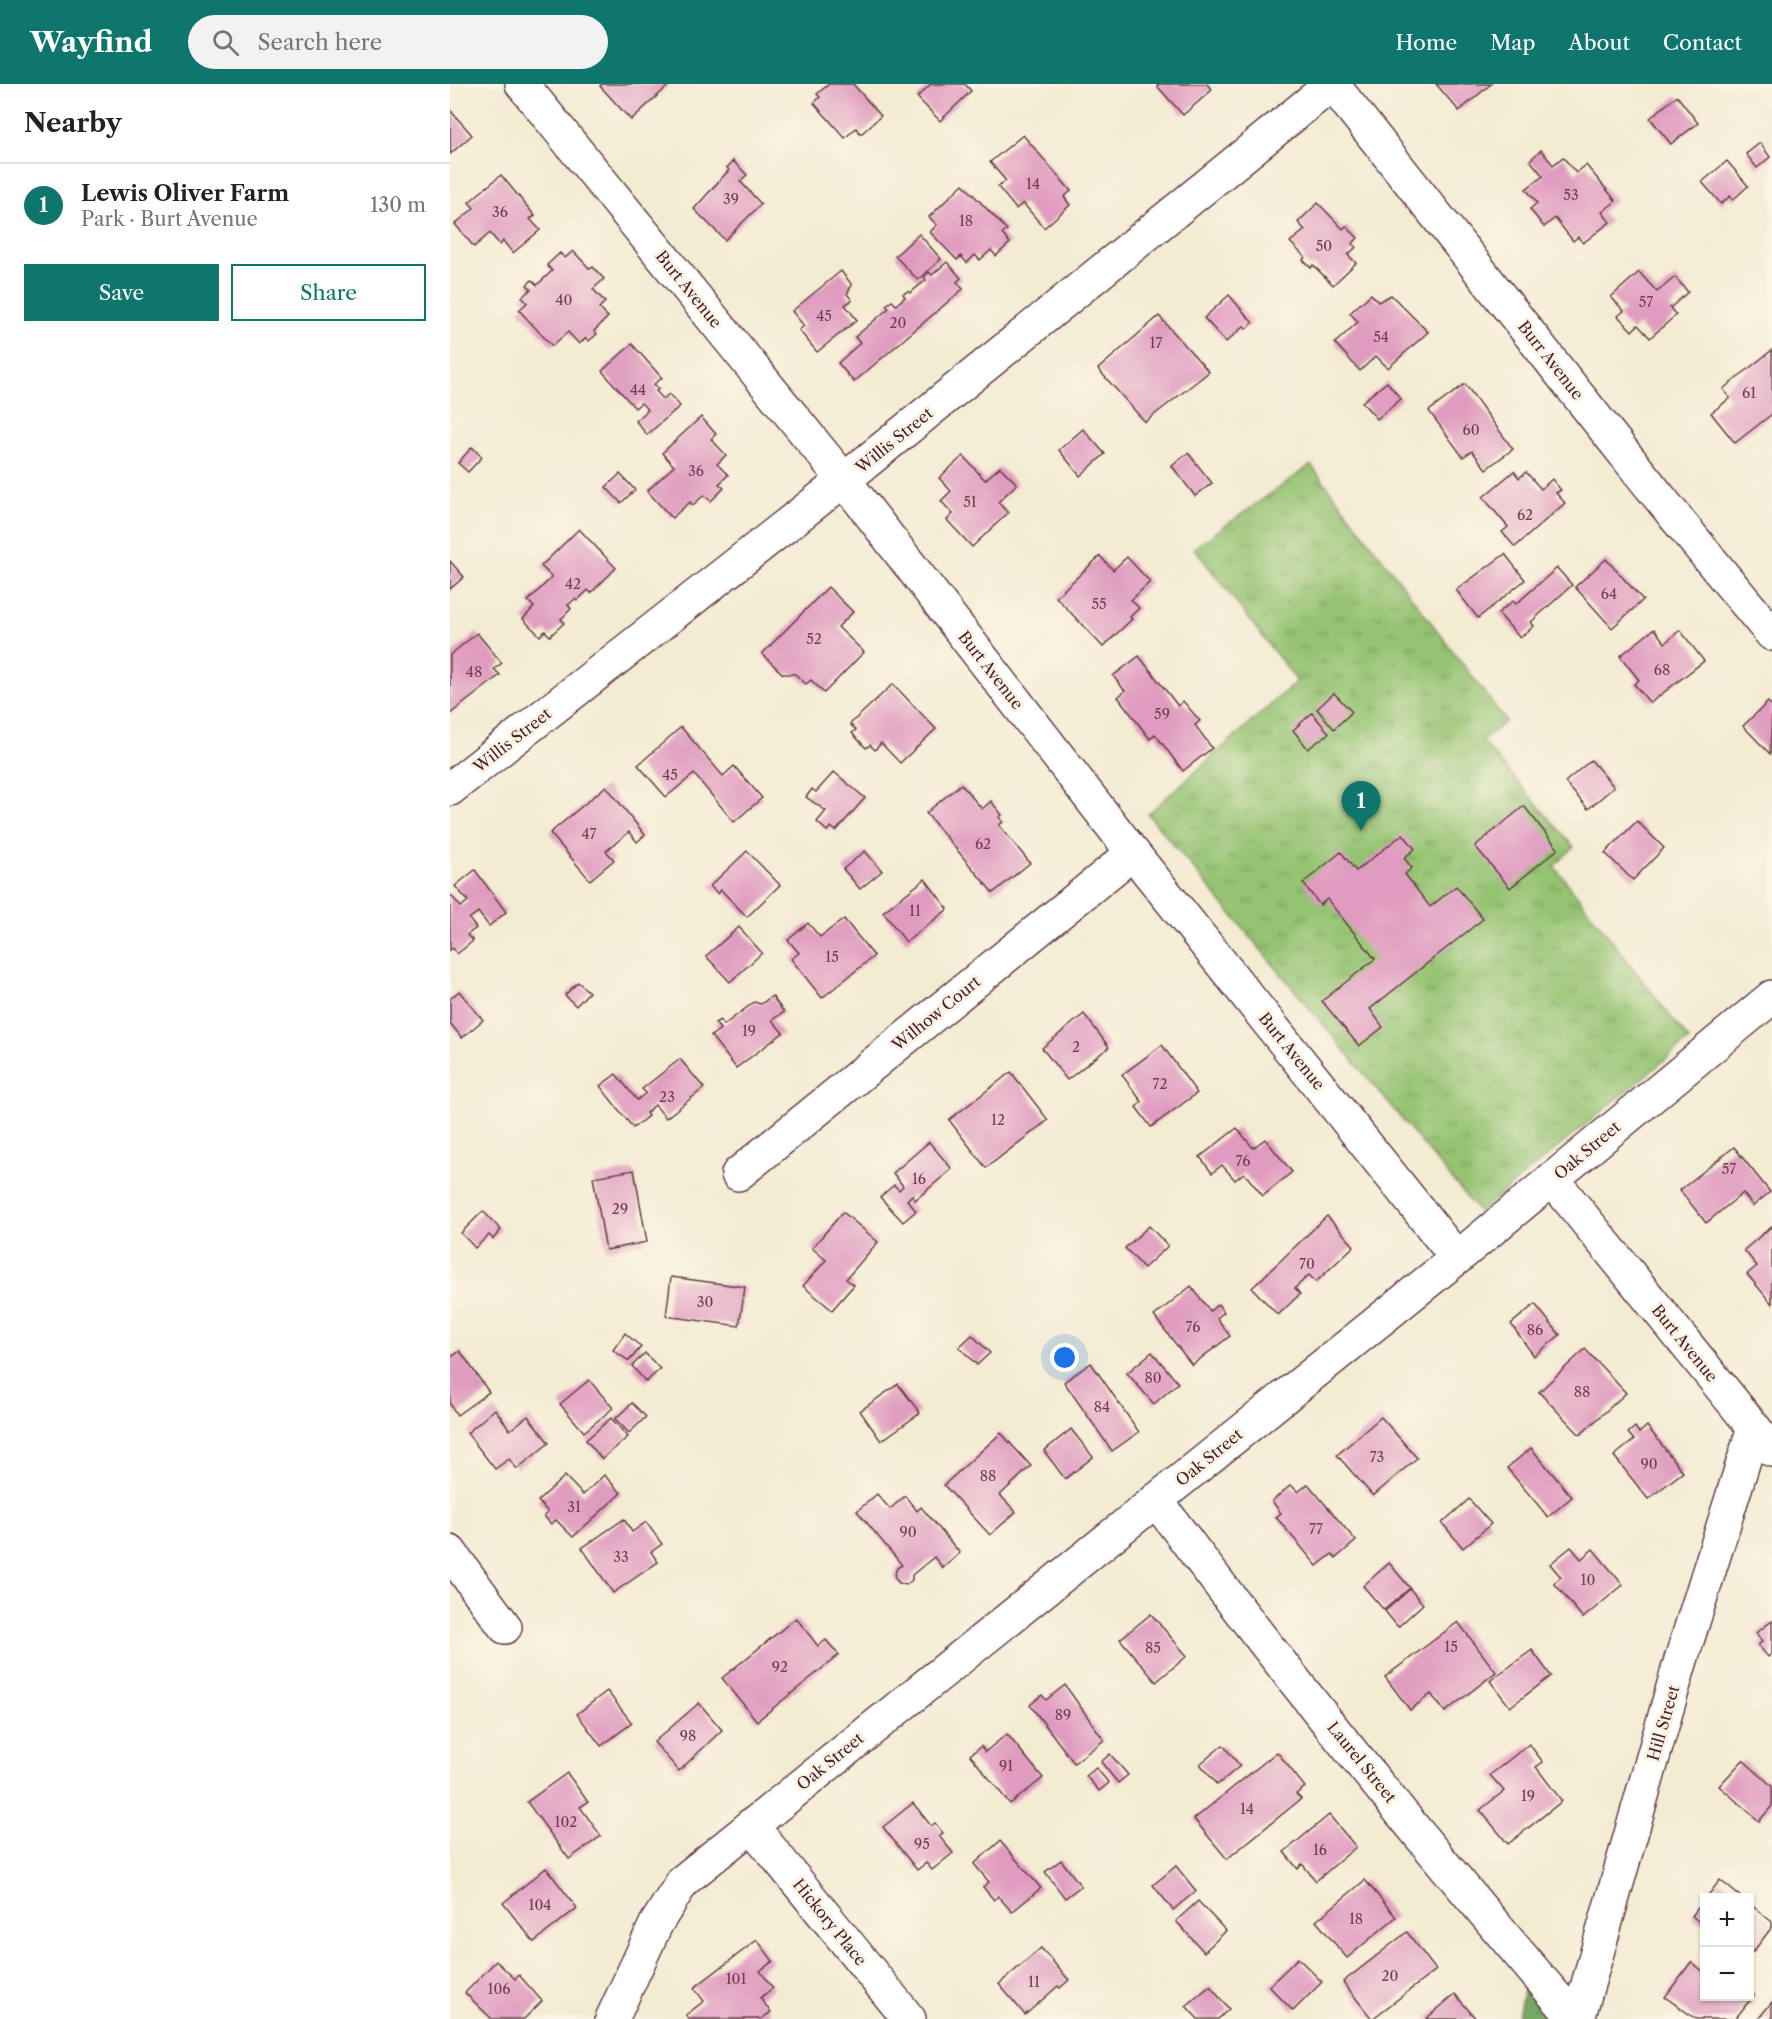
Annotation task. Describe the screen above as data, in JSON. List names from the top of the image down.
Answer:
{
  "streets": {
    "street": [
      "Burt Avenue",
      "Burr Avenue",
      "Willis Street",
      "Wilhow Court",
      "Oak Street",
      "Hill Street",
      "Laurel Street",
      "Hickory Place"
    ]
  },
  "crossings": [
    ["Burt Avenue", "Willis Street"],
    ["Burt Avenue", "Wilhow Court"],
    ["Burt Avenue", "Oak Street"],
    ["Burt Avenue", "Hill Street"],
    ["Burr Avenue", "Willis Street"],
    ["Oak Street", "Laurel Street"],
    ["Oak Street", "Hickory Place"],
    ["Hill Street", "Laurel Street"]
  ],
  "house_numbers": [
    "14",
    "53",
    "39",
    "36",
    "18",
    "50",
    "40",
    "57",
    "45",
    "20",
    "54",
    "17",
    "44",
    "61",
    "60",
    "36",
    "51",
    "62",
    "42",
    "64",
    "55",
    "52",
    "68",
    "48",
    "59",
    "45",
    "47",
    "62",
    "11",
    "15",
    "19",
    "2",
    "72",
    "23",
    "12",
    "76",
    "57",
    "16",
    "29",
    "70",
    "30",
    "76",
    "86",
    "80",
    "88",
    "84",
    "73",
    "90",
    "88",
    "31",
    "77",
    "90",
    "33",
    "10",
    "15",
    "85",
    "92",
    "89",
    "98",
    "91",
    "19",
    "14",
    "102",
    "95",
    "16",
    "104",
    "18",
    "20",
    "101",
    "11",
    "106"
  ],
  "page": {
    "header": "Wayfind",
    "search": "Search here",
    "nav": [
      "Home",
      "Map",
      "About",
      "Contact"
    ],
    "heading": "Nearby",
    "list": [
      {
        "mark": "1",
        "name": "Lewis Oliver Farm",
        "note": "Park · Burt Avenue",
        "value": "130 m"
      }
    ],
    "buttons": ["Save", "Share"],
    "pins": "1",
    "map_buttons": ["+", "−"]
  }
}
